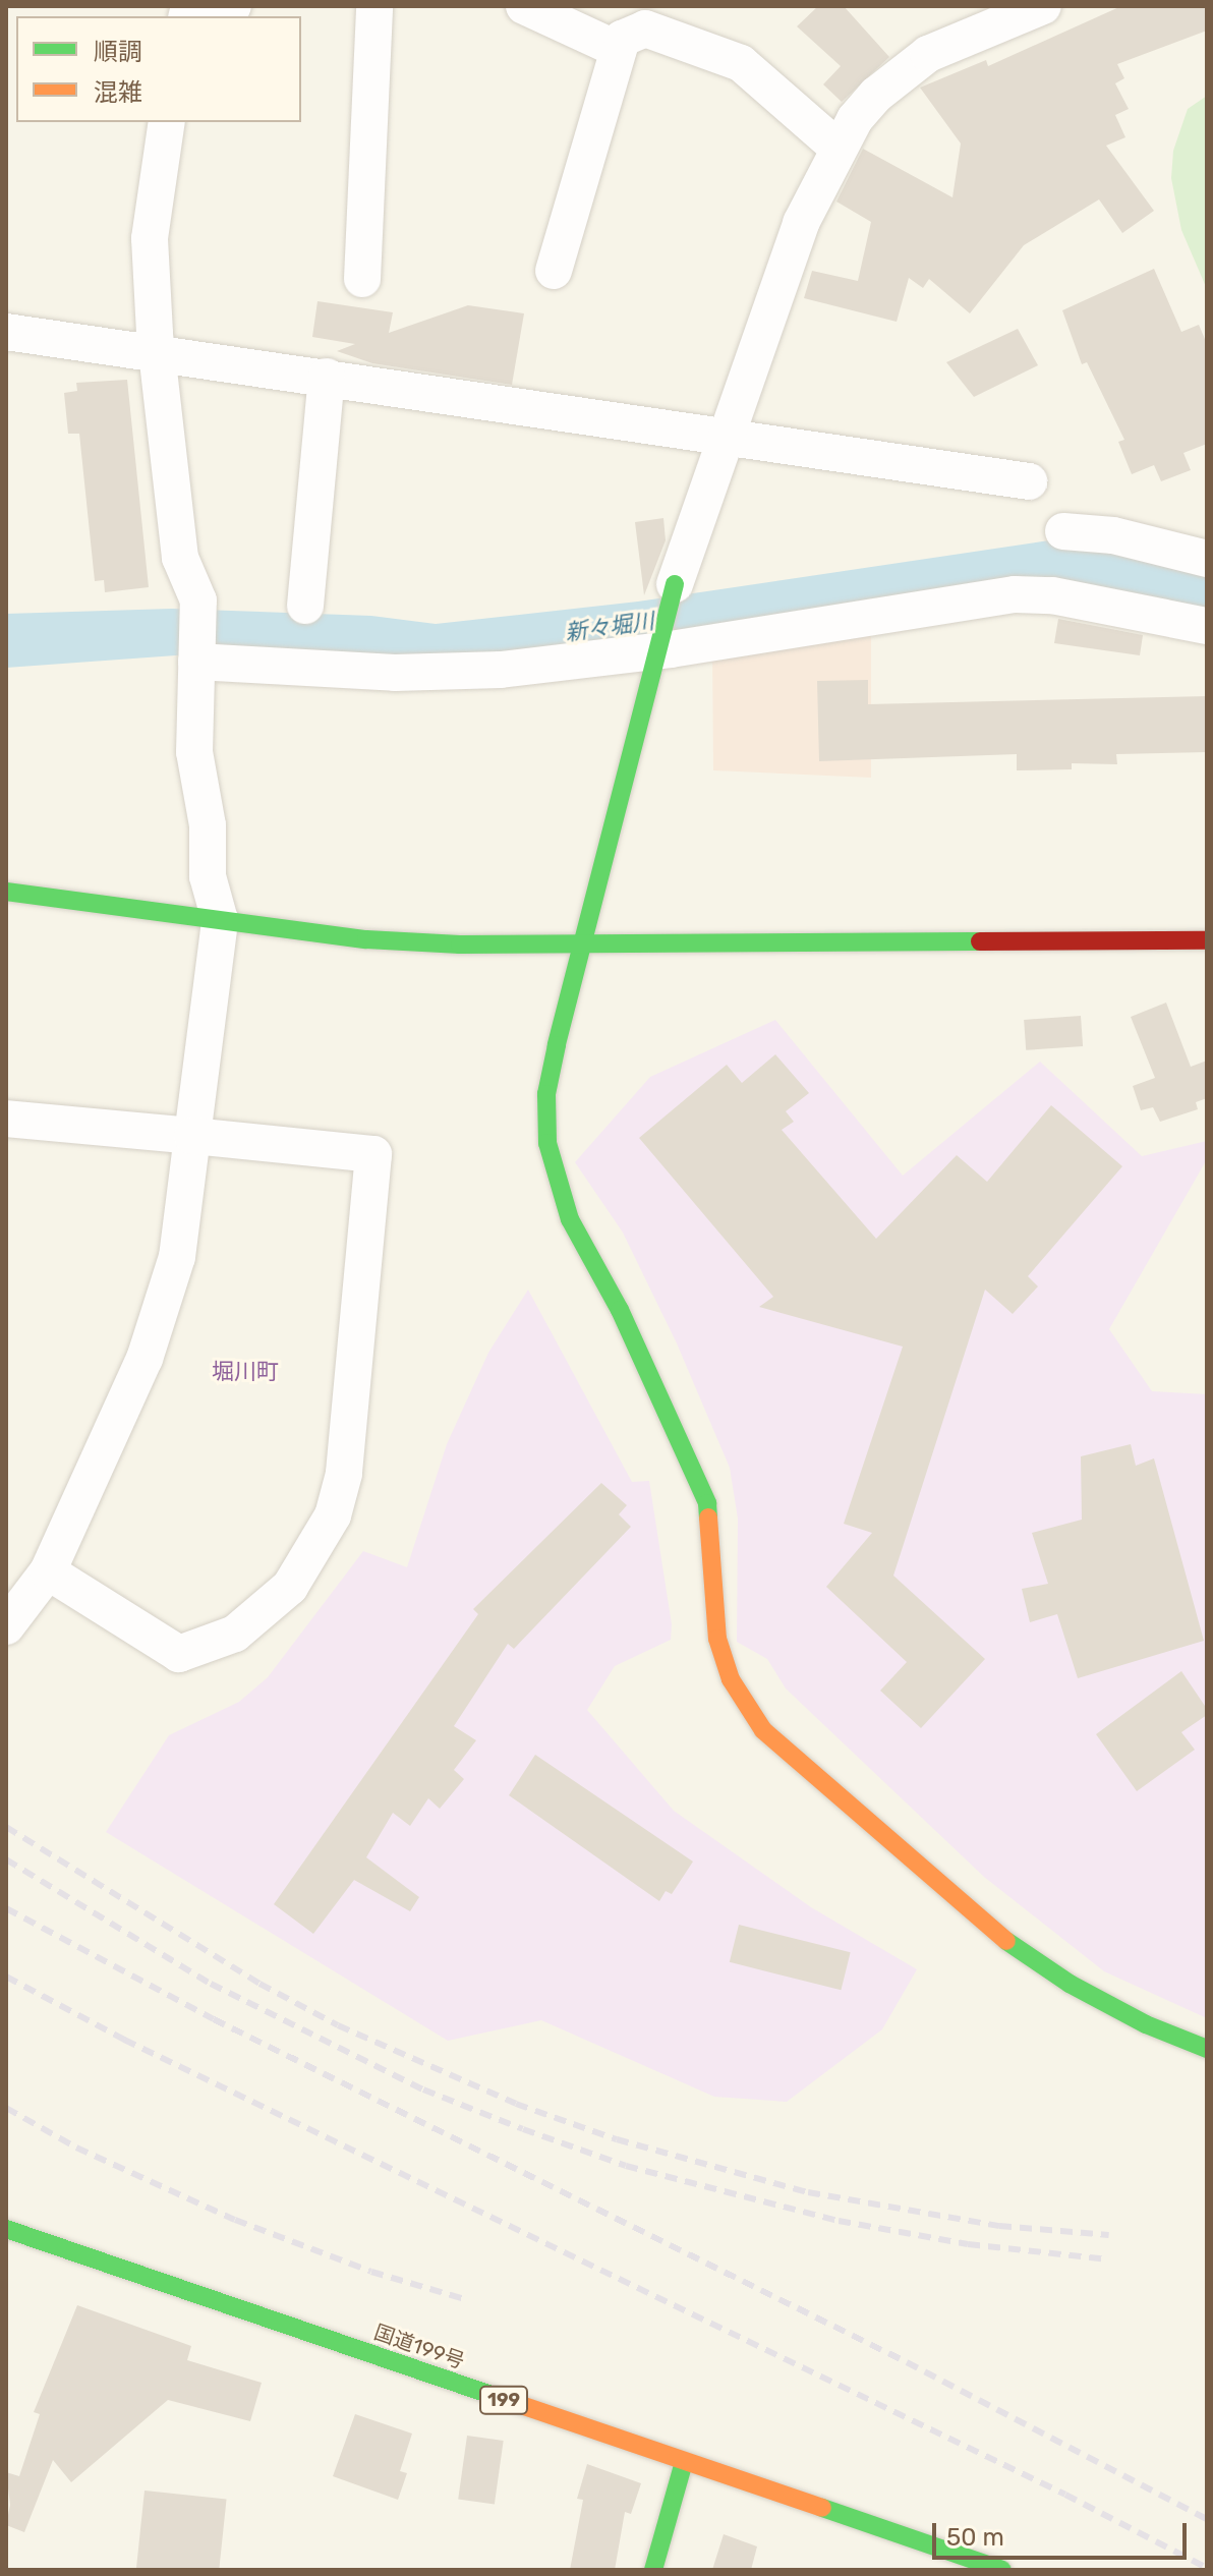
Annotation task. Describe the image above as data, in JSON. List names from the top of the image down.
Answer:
{
  "streets": {
    "main road": ["国道199号", "199"]
  },
  "districts": ["堀川町"],
  "water": ["新々堀川"],
  "legend": ["順調", "混雑"],
  "scale_bar": "50 m"
}
